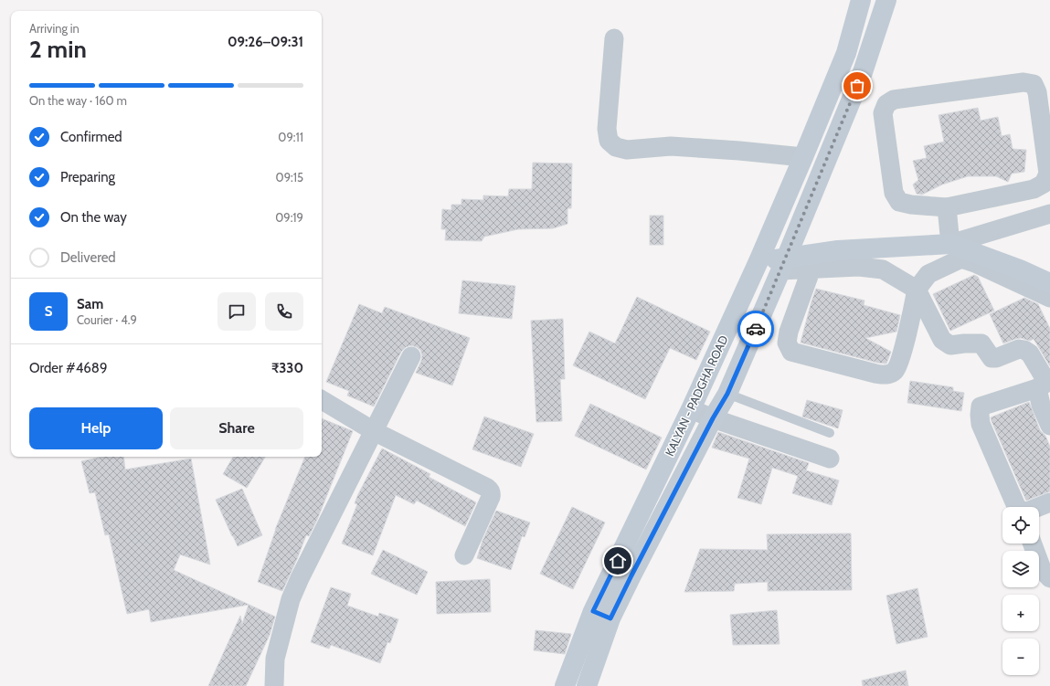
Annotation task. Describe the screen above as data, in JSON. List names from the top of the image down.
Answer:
{
  "streets": {
    "main road": ["KALYAN - PADGHA ROAD"]
  },
  "page": {
    "heading": ["2 min", "Arriving in", "09:26–09:31"],
    "panel": [
      "Sam",
      "Courier · 4.9",
      "Order #4689",
      "₹330"
    ],
    "bar": "On the way · 160 m",
    "list": [
      ["Confirmed", "09:11"],
      ["Preparing", "09:15"],
      ["On the way", "09:19"],
      "Delivered"
    ],
    "round": "S",
    "buttons": ["Help", "Share"],
    "map_buttons": ["+", "−"]
  }
}
